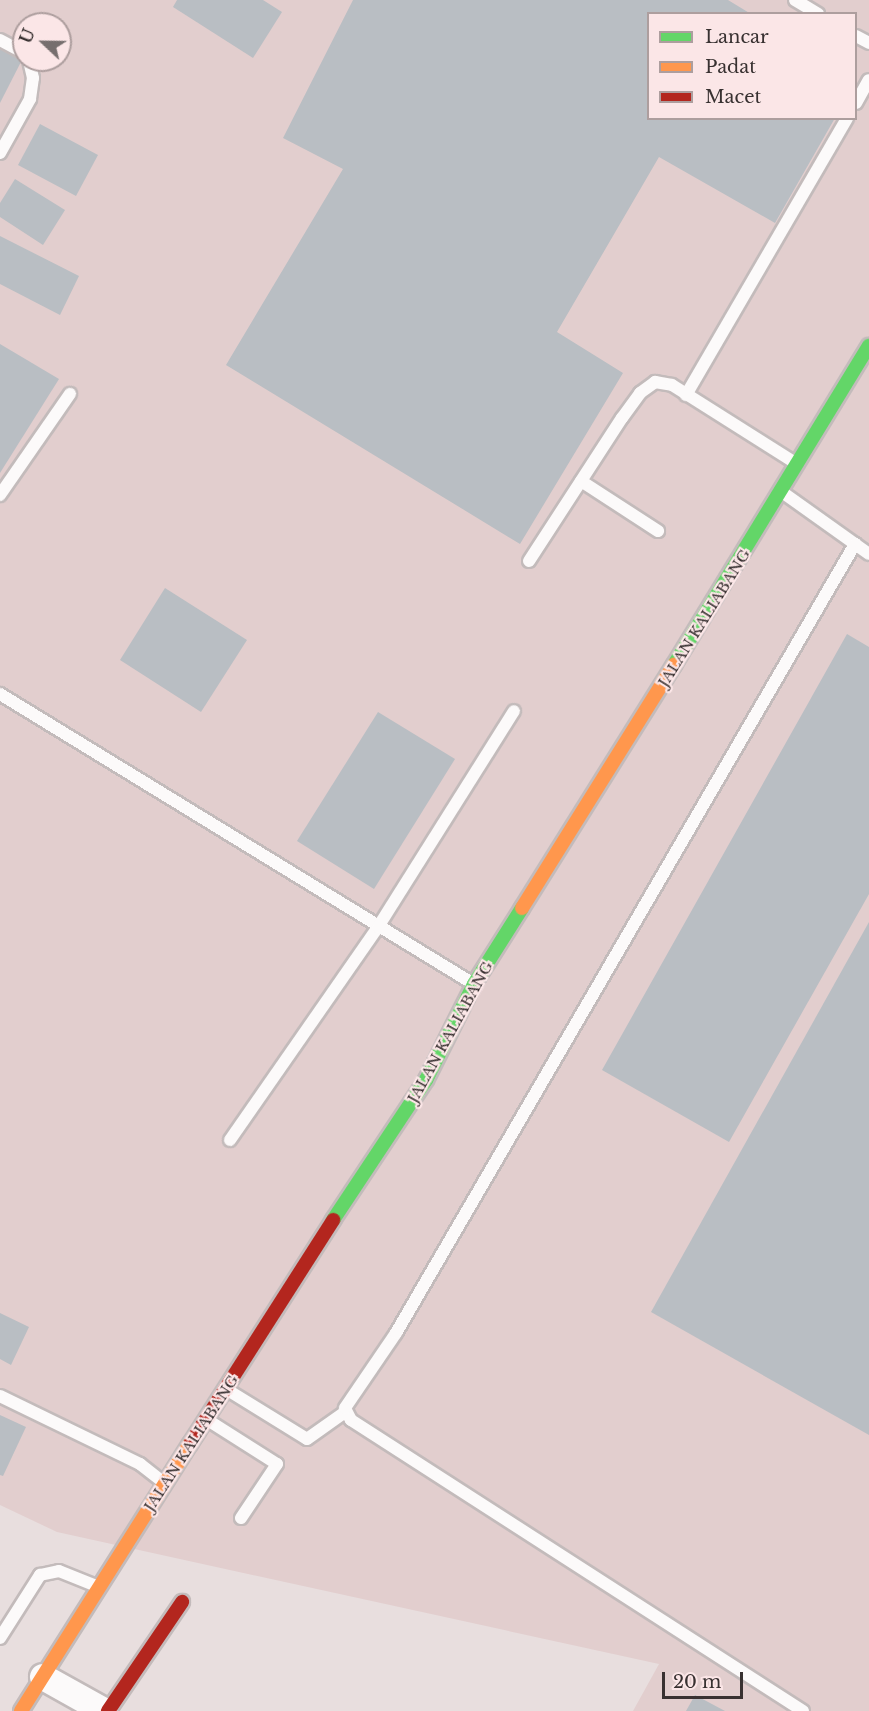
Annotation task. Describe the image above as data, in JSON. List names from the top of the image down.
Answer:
{
  "streets": {
    "main road": ["JALAN KALIABANG"]
  },
  "legend": ["Lancar", "Padat", "Macet"],
  "scale_bar": "20 m",
  "north": "left"
}
